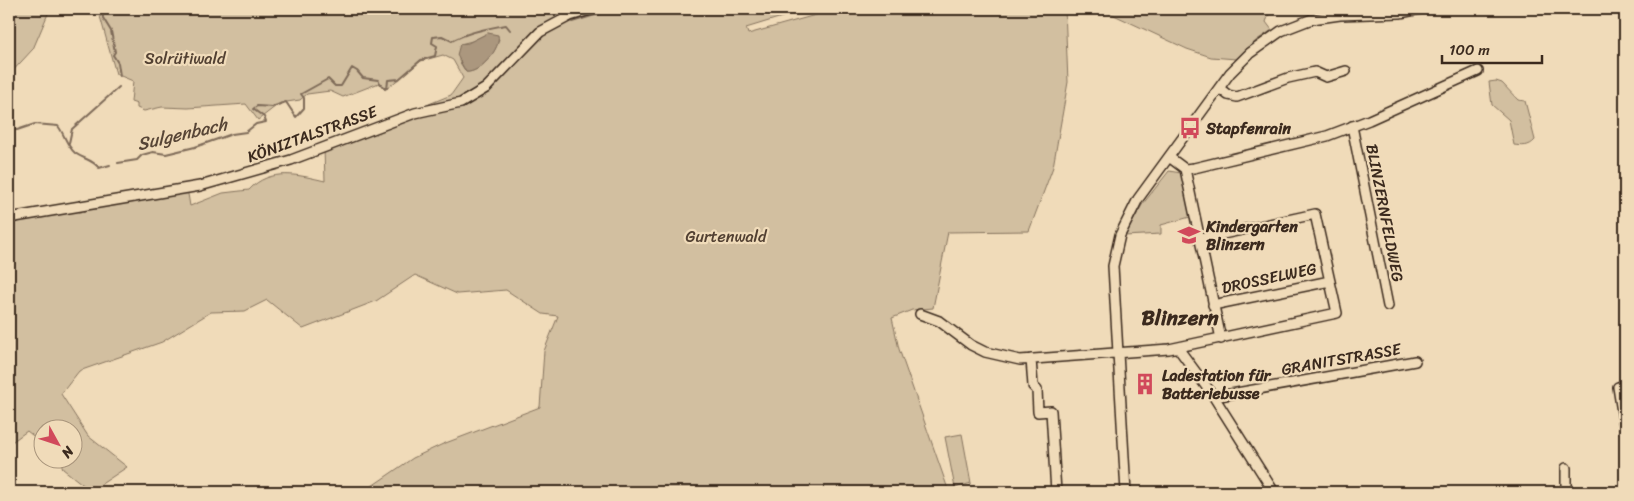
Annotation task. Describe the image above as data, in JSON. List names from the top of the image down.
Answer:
{
  "streets": {
    "street": [
      "KÖNIZTALSTRASSE",
      "BLINZERNFELDWEG",
      "DROSSELWEG",
      "GRANITSTRASSE"
    ]
  },
  "districts": ["Blinzern"],
  "water": ["Sulgenbach"],
  "parks": ["Solrütiwald", "Gurtenwald"],
  "places": {
    "bus stop": ["Stapfenrain"],
    "school or university": ["Kindergarten Blinzern"],
    "building": ["Ladestation für Batteriebusse"]
  },
  "scale_bar": "100 m",
  "north": "bottom right"
}
